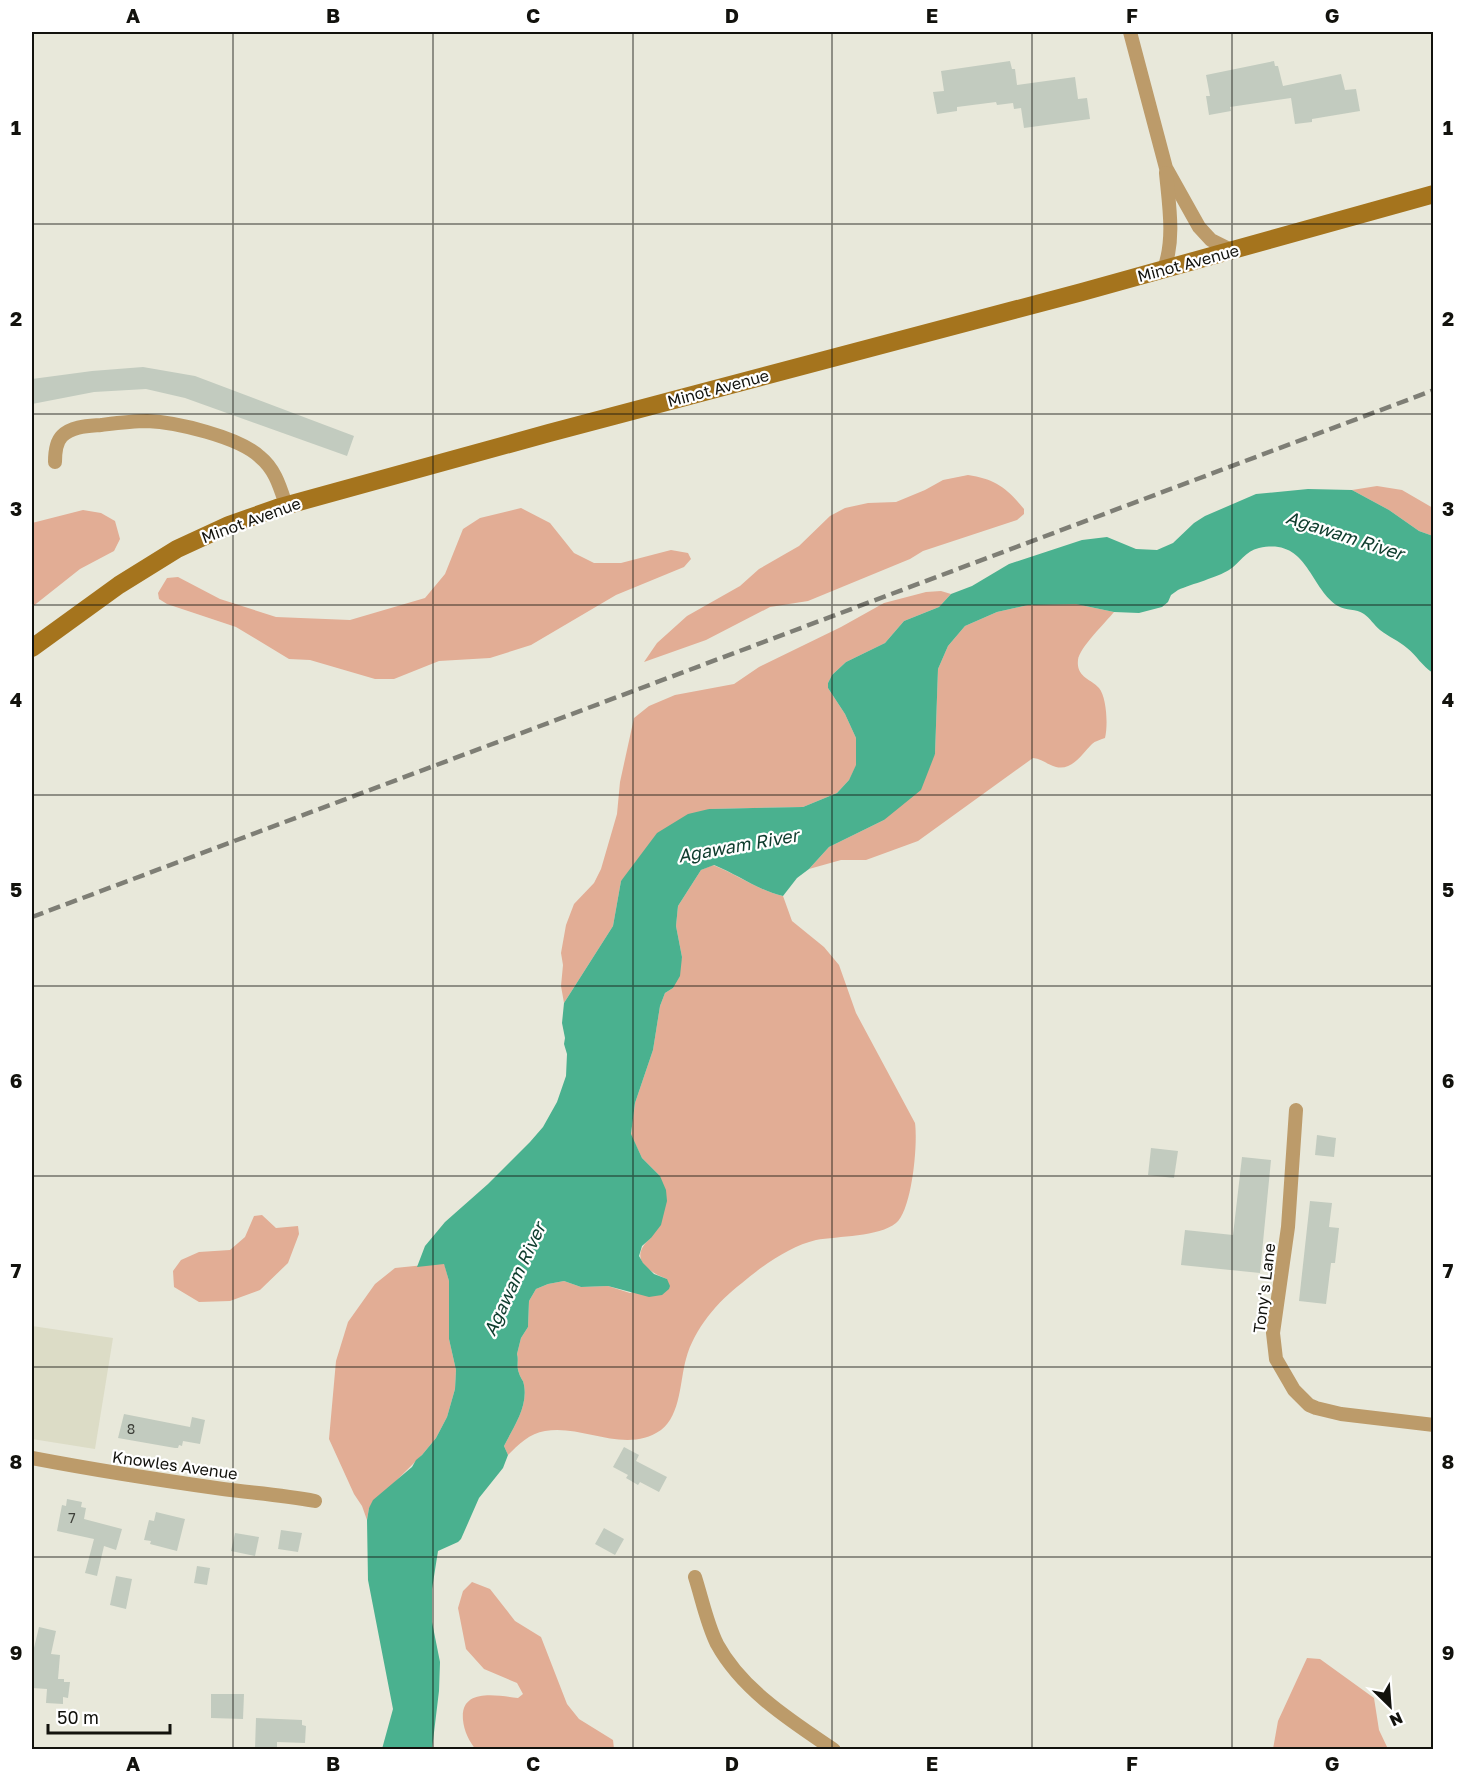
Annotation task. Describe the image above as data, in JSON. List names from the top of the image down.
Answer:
{
  "streets": {
    "main road": ["Minot Avenue"],
    "street": ["Tony's Lane", "Knowles Avenue"]
  },
  "water": ["Agawam River"],
  "house_numbers": ["8", "7"],
  "scale_bar": "50 m",
  "north": "bottom right",
  "grid": {
    "columns": [
      "A",
      "B",
      "C",
      "D",
      "E",
      "F",
      "G"
    ],
    "rows": [
      "1",
      "2",
      "3",
      "4",
      "5",
      "6",
      "7",
      "8",
      "9"
    ]
  }
}
